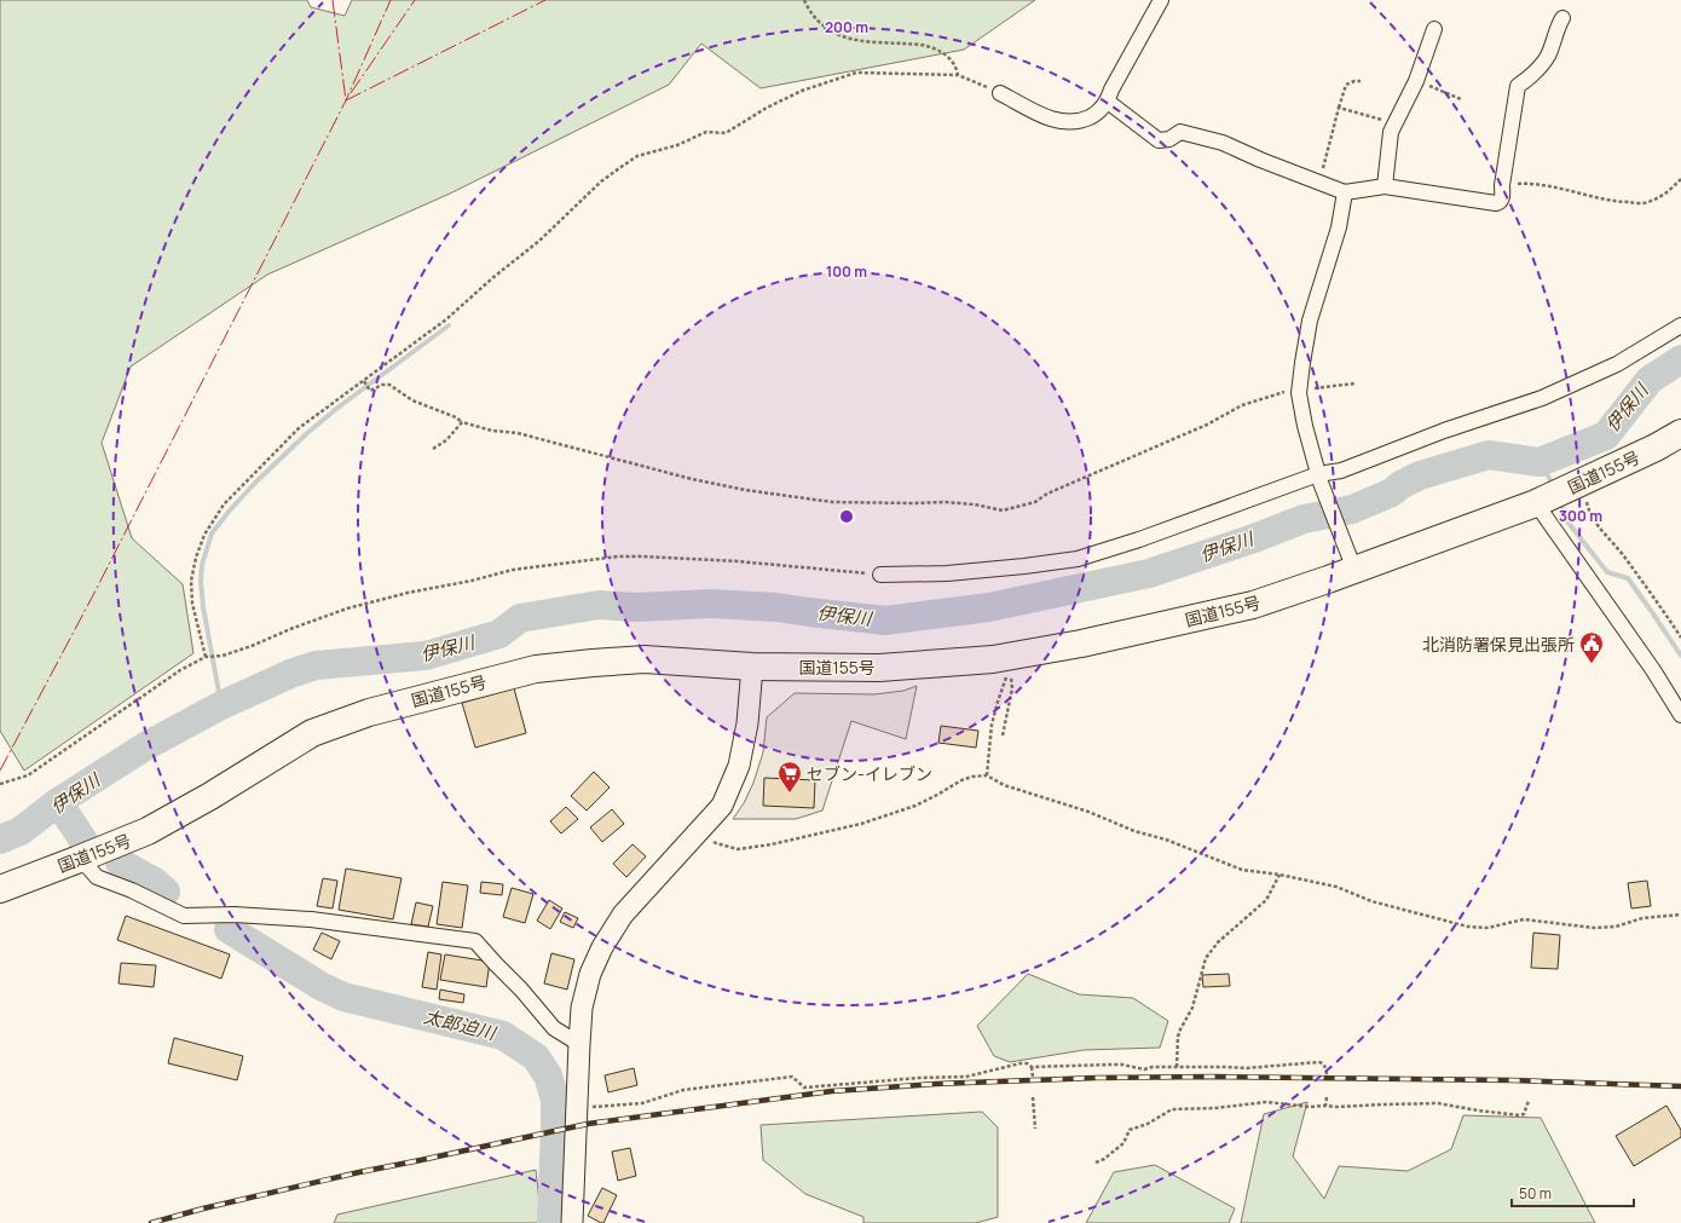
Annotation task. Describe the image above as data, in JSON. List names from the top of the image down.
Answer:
{
  "streets": {
    "highway": ["国道155号"]
  },
  "water": ["伊保川", "太郎迫川"],
  "places": {
    "public building": ["北消防署保見出張所"],
    "supermarket": ["セブン-イレブン"]
  },
  "scale_bar": "50 m",
  "rings": ["200 m", "100 m", "300 m"]
}
